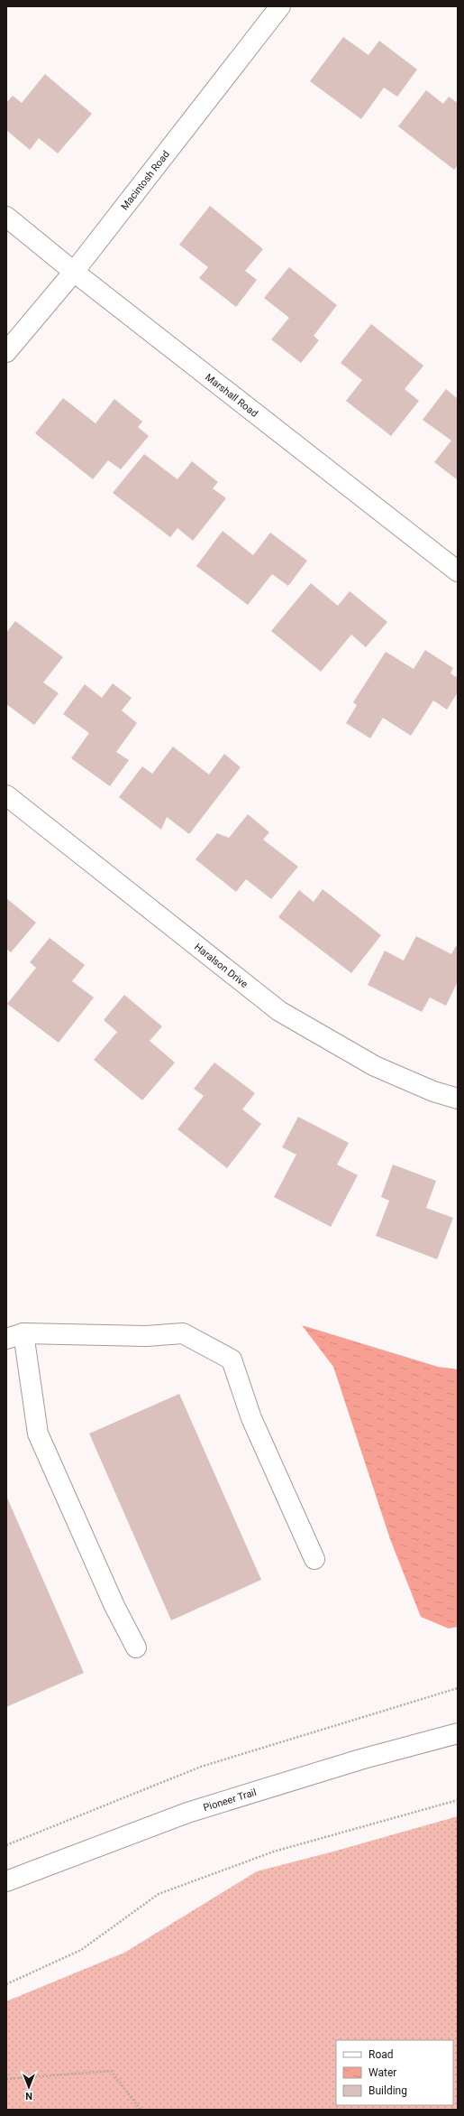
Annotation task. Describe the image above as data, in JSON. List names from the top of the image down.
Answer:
{
  "streets": {
    "street": [
      "Macintosh Road",
      "Marshall Road",
      "Haralson Drive",
      "Pioneer Trail"
    ]
  },
  "crossings": [
    ["Macintosh Road", "Marshall Road"]
  ],
  "legend": ["Road", "Water", "Building"],
  "north": "bottom"
}
